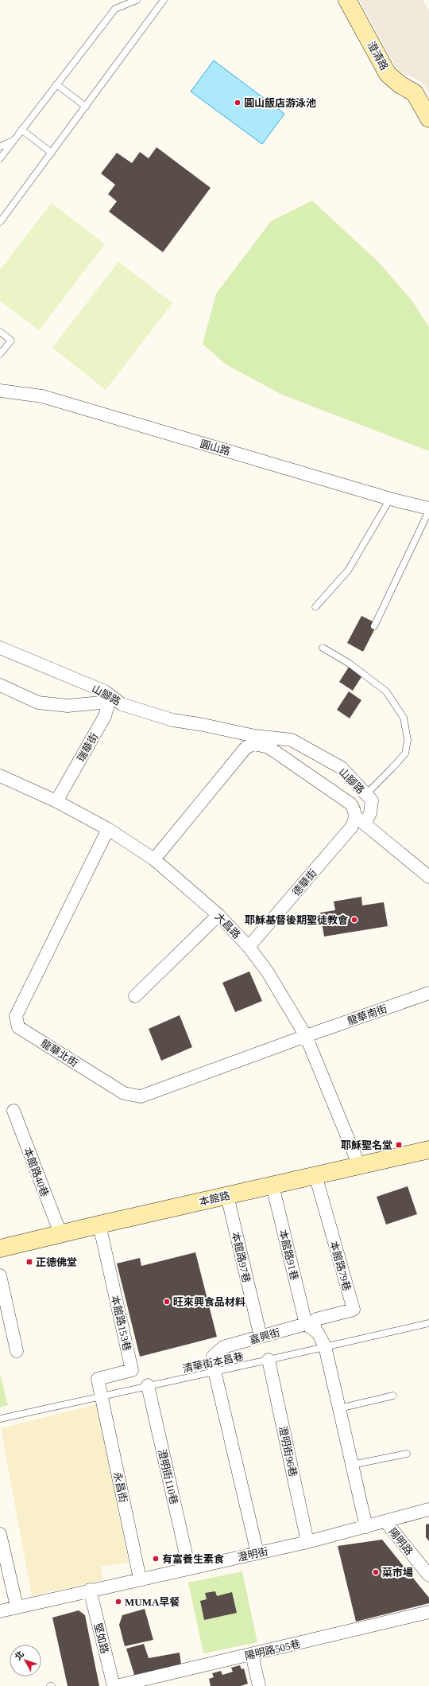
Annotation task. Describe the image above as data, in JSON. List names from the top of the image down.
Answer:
{
  "streets": {
    "street": [
      "澄清路",
      "圓山路",
      "山腳路",
      "瑞華街",
      "德華街",
      "大昌路",
      "龍華南街",
      "龍華北街",
      "本館路40巷",
      "本館路",
      "本館路91巷",
      "本館路97巷",
      "本館路79巷",
      "本館路153巷",
      "嘉興街",
      "澄明街96巷",
      "澄明街110巷",
      "永昌街",
      "陽明路",
      "澄明街",
      "堅如路",
      "陽明路505巷"
    ],
    "lane": ["清華街本昌巷"]
  },
  "crossings": [
    ["山腳路", "瑞華街"],
    ["山腳路", "德華街"],
    ["瑞華街", "大昌路"],
    ["德華街", "大昌路"],
    ["大昌路", "龍華南街"],
    ["大昌路", "龍華北街"],
    ["大昌路", "本館路"],
    ["龍華南街", "龍華北街"],
    ["本館路40巷", "本館路"],
    ["本館路", "本館路91巷"],
    ["本館路", "本館路97巷"],
    ["本館路", "本館路79巷"],
    ["本館路", "本館路153巷"],
    ["本館路91巷", "本館路79巷"],
    ["本館路91巷", "嘉興街"],
    ["本館路97巷", "嘉興街"],
    ["本館路79巷", "嘉興街"],
    ["本館路153巷", "清華街本昌巷"],
    ["本館路153巷", "永昌街"],
    ["嘉興街", "清華街本昌巷"],
    ["嘉興街", "澄明街"],
    ["清華街本昌巷", "澄明街96巷"],
    ["清華街本昌巷", "澄明街110巷"],
    ["清華街本昌巷", "永昌街"],
    ["澄明街96巷", "澄明街"],
    ["澄明街110巷", "澄明街"],
    ["永昌街", "澄明街"],
    ["陽明路", "澄明街"],
    ["澄明街", "堅如路"],
    ["堅如路", "陽明路505巷"]
  ],
  "places": {
    "other": [
      "圓山飯店游泳池",
      "耶穌基督後期聖徒教會",
      "旺來興食品材料",
      "有富養生素食",
      "菜市場",
      "MUMA早餐"
    ],
    "transit": ["耶穌聖名堂", "正德佛堂"]
  },
  "north": "top left"
}
